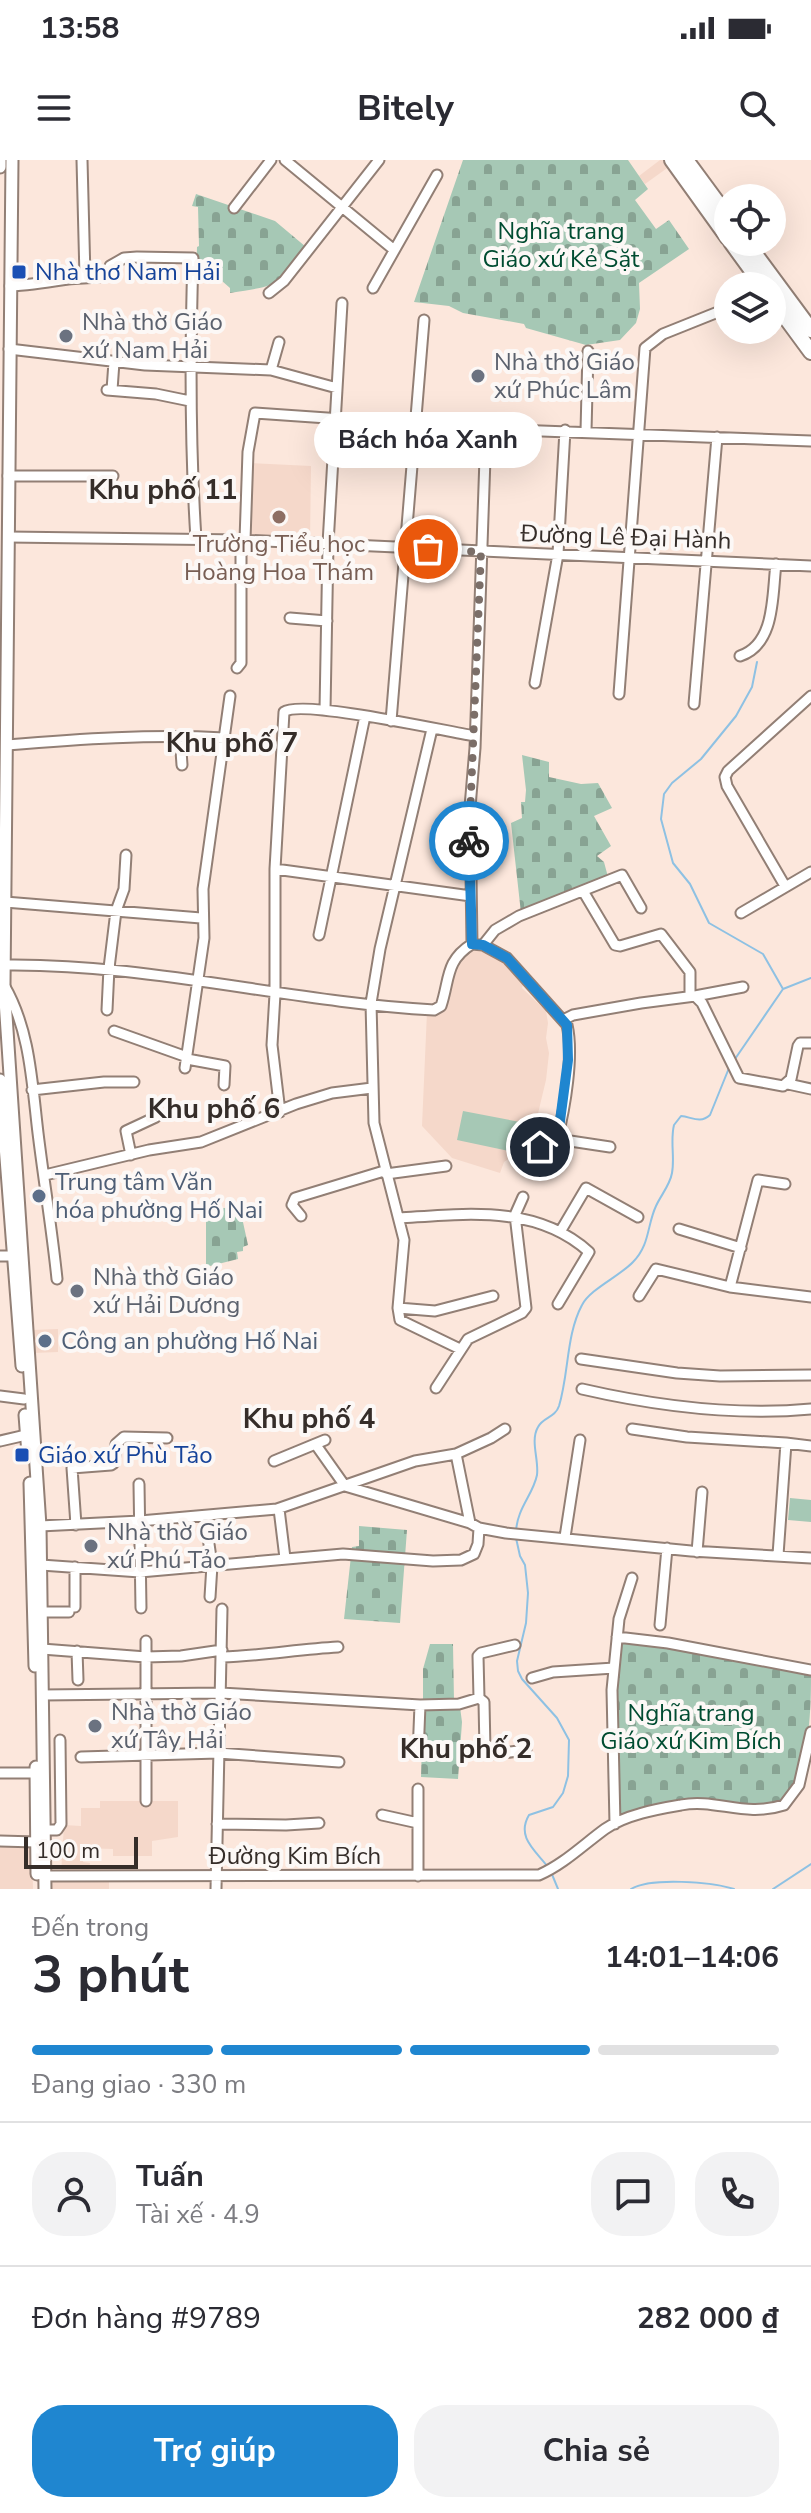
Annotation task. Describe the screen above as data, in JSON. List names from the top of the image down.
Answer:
{
  "streets": {
    "street": ["Đường Lê Đại Hành", "Đường Kim Bích"]
  },
  "districts": [
    "Khu phố 11",
    "Khu phố 7",
    "Khu phố 6",
    "Khu phố 4",
    "Khu phố 2"
  ],
  "parks": ["Nghĩa trang Giáo xứ Kẻ Sặt", "Nghĩa trang Giáo xứ Kim Bích"],
  "places": {
    "transit": ["Nhà thơ Nam Hải", "Giáo xứ Phù Tảo"],
    "other": [
      "Nhà thờ Giáo xứ Nam Hải",
      "Nhà thờ Giáo xứ Phúc Lâm",
      "Trường Tiểu học Hoàng Hoa Thám",
      "Bách hóa Xanh",
      "Trung tâm Văn hóa phường Hố Nai",
      "Nhà thờ Giáo xứ Hải Dương",
      "Công an phường Hố Nai",
      "Nhà thờ Giáo xứ Phú Tảo",
      "Nhà thờ Giáo xứ Tây Hải"
    ]
  },
  "scale_bar": "100 m",
  "page": {
    "status": "13:58",
    "header": "Bitely",
    "bubble": "Bách hóa Xanh",
    "scale": "100 m",
    "heading": ["3 phút", "Đến trong", "14:01–14:06"],
    "panel": [
      "Tuấn",
      "Tài xế · 4.9",
      "Đơn hàng #9789",
      "282 000 ₫"
    ],
    "bar": "Đang giao · 330 m",
    "buttons": ["Trợ giúp", "Chia sẻ"]
  }
}
